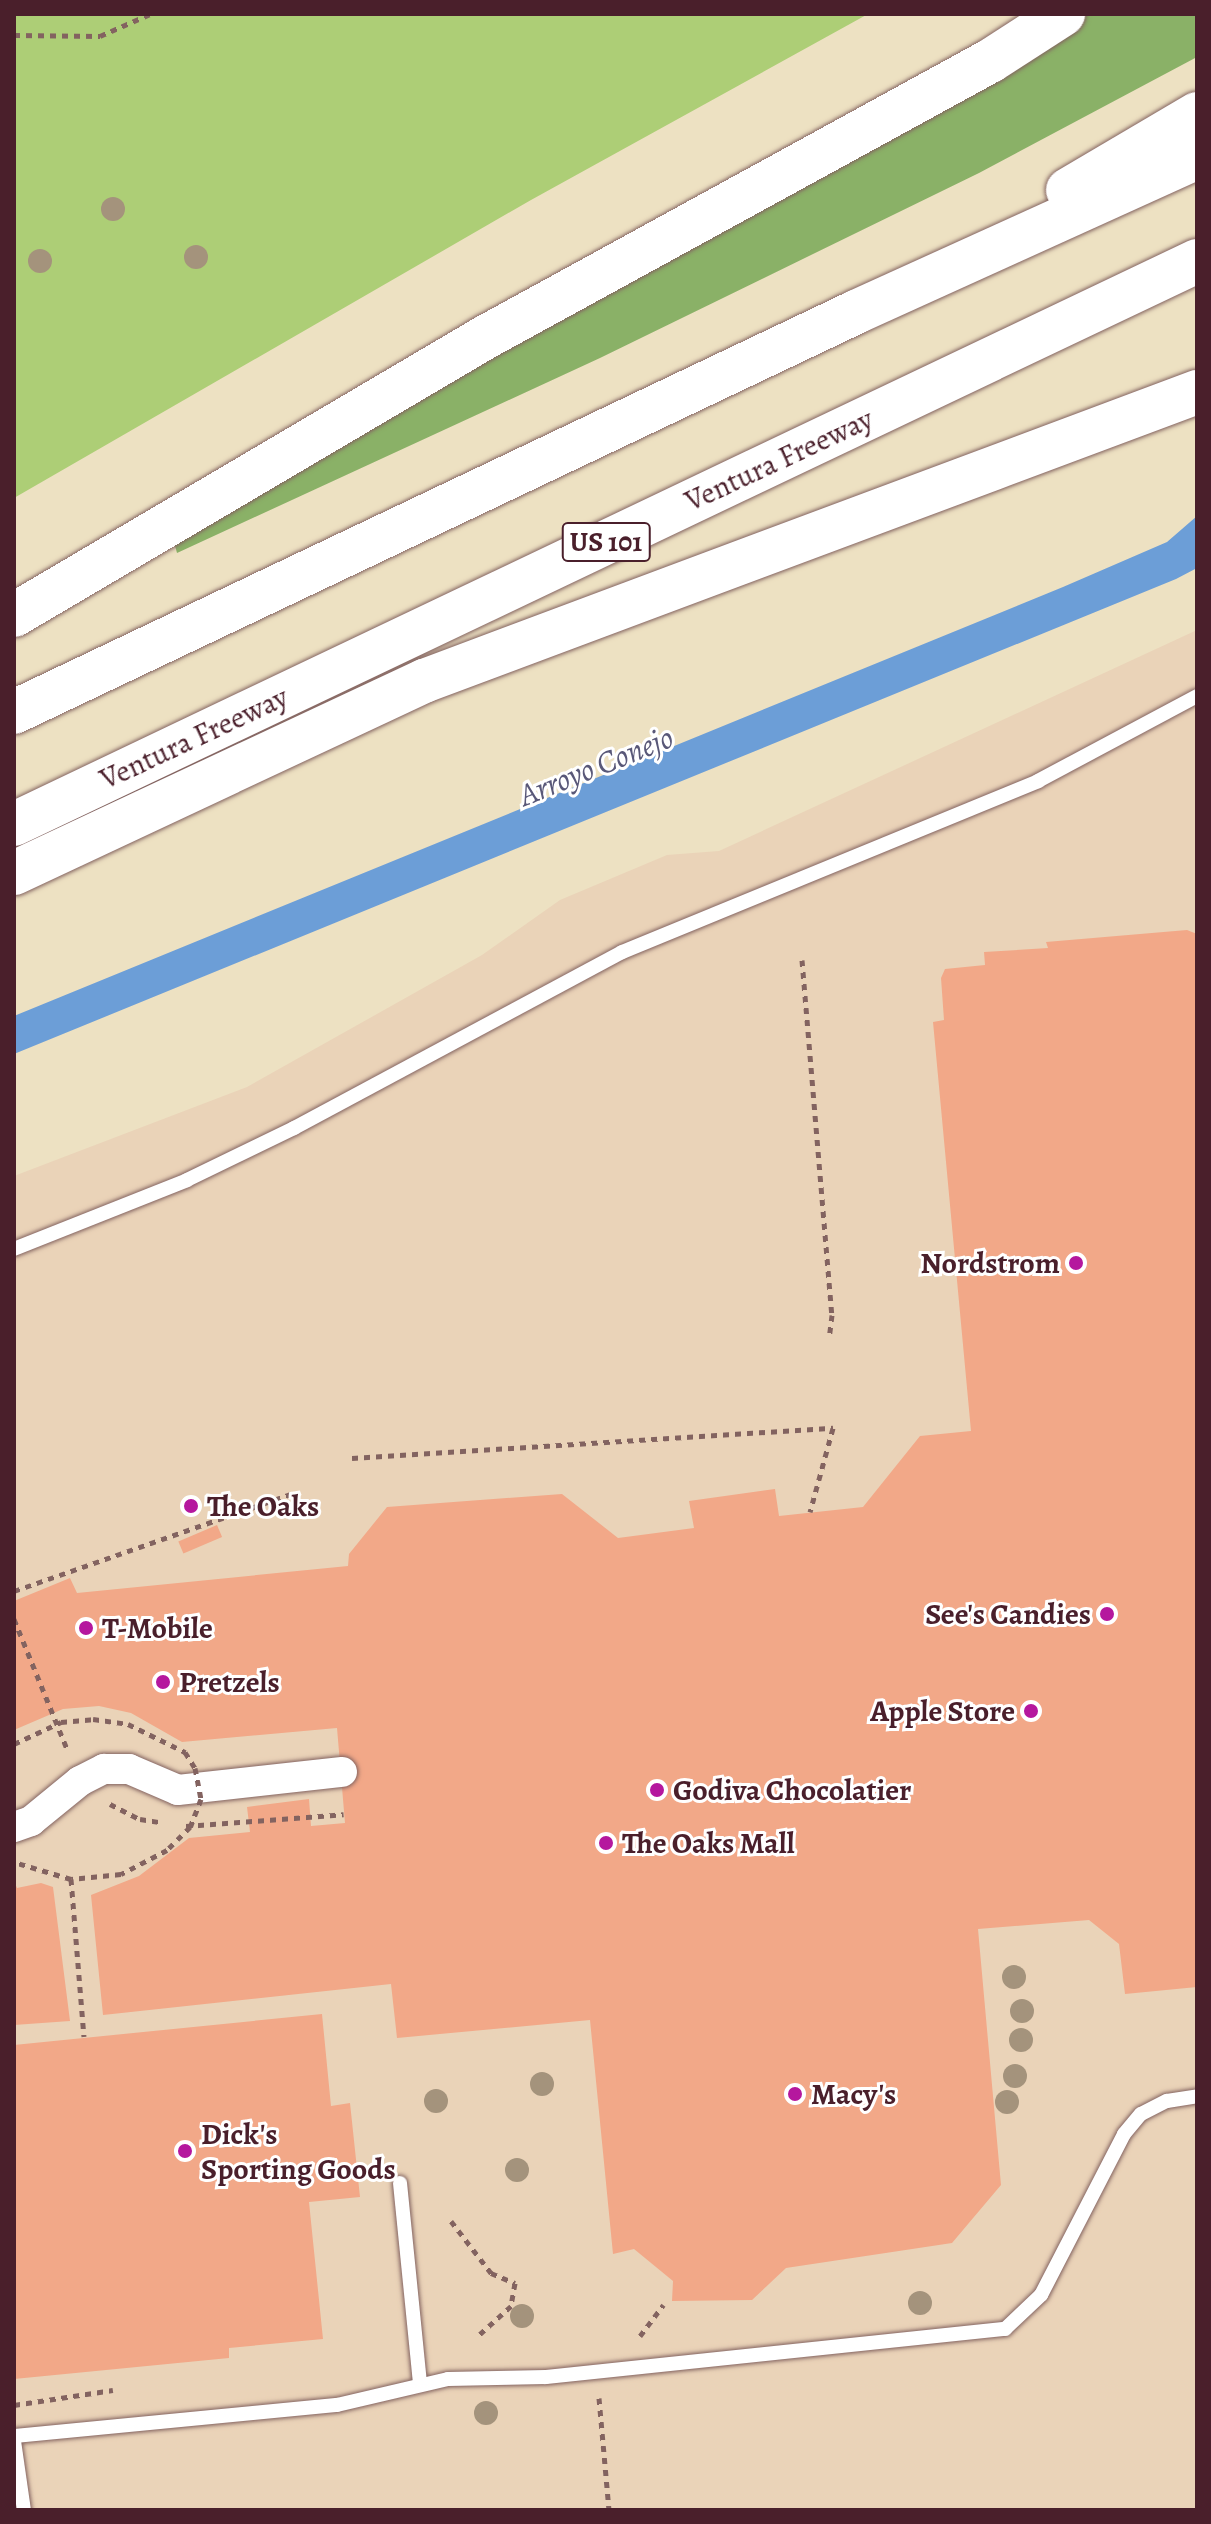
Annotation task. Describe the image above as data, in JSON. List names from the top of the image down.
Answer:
{
  "streets": {
    "highway": ["Ventura Freeway", "US 101"]
  },
  "water": ["Arroyo Conejo"],
  "places": [
    "Nordstrom",
    "The Oaks",
    "See's Candies",
    "T-Mobile",
    "Pretzels",
    "Apple Store",
    "Godiva Chocolatier",
    "The Oaks Mall",
    "Macy's",
    "Dick's Sporting Goods"
  ]
}
